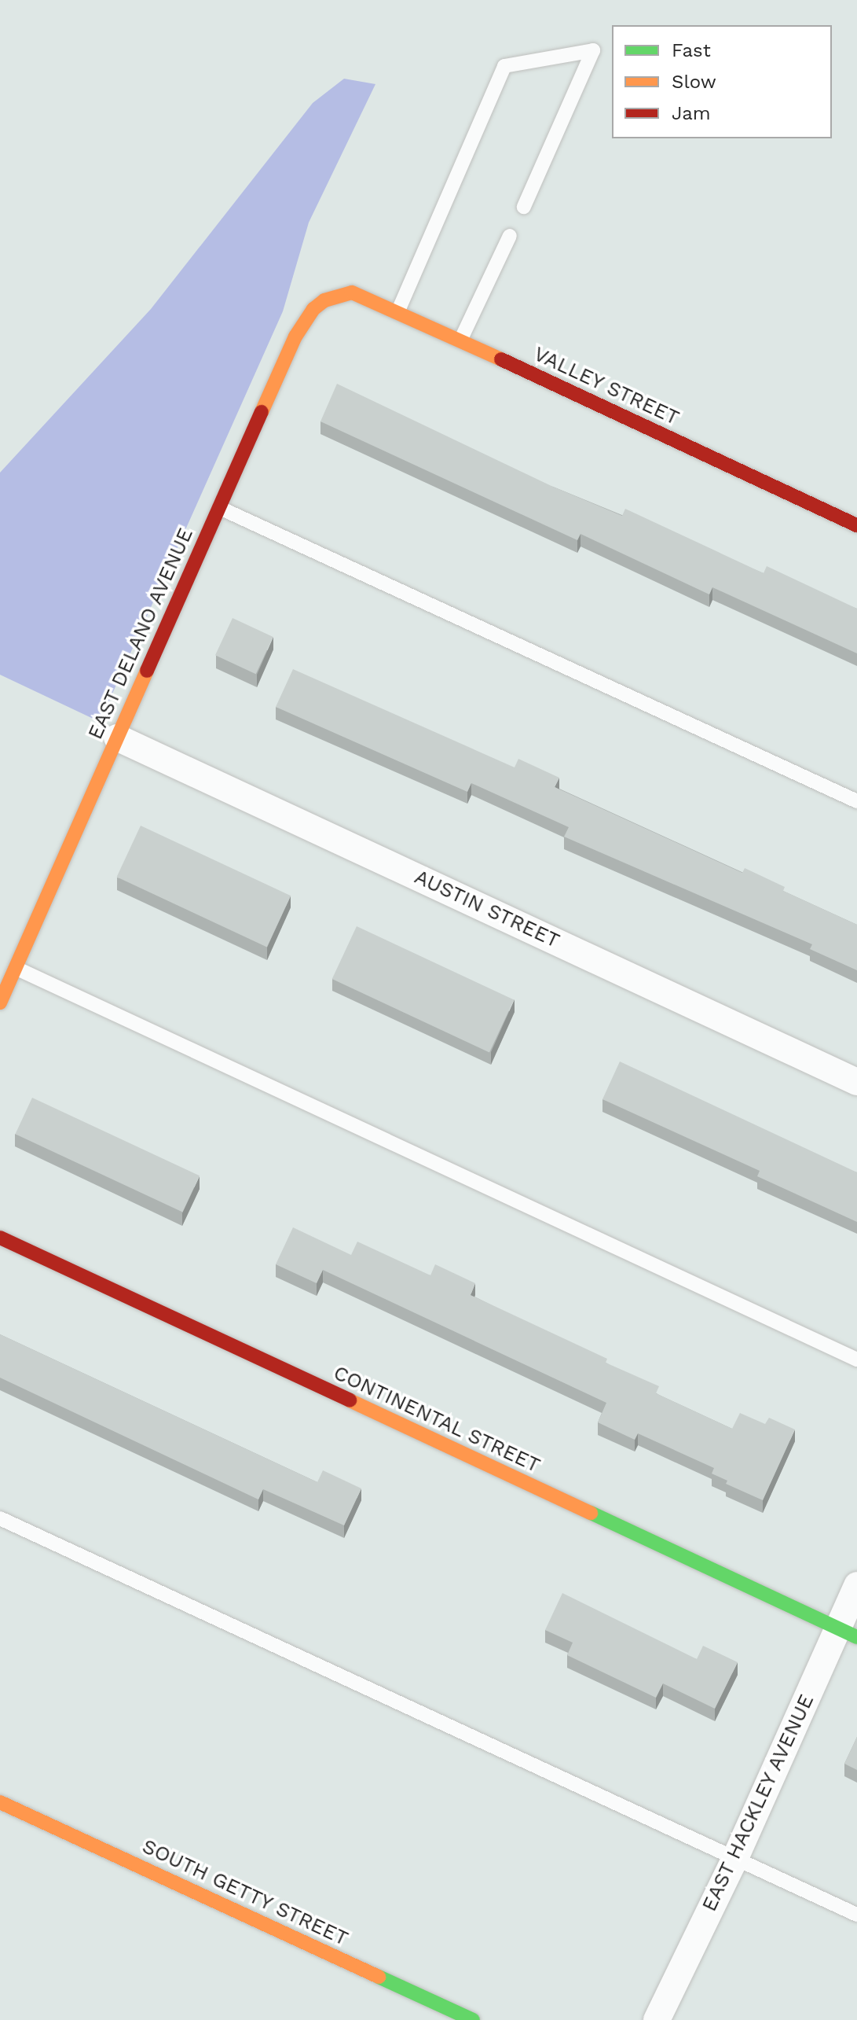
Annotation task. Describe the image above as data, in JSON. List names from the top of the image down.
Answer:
{
  "streets": {
    "street": [
      "VALLEY STREET",
      "EAST DELANO AVENUE",
      "AUSTIN STREET",
      "CONTINENTAL STREET",
      "EAST HACKLEY AVENUE",
      "SOUTH GETTY STREET"
    ]
  },
  "crossings": [
    ["VALLEY STREET", "EAST DELANO AVENUE"],
    ["EAST DELANO AVENUE", "AUSTIN STREET"],
    ["CONTINENTAL STREET", "EAST HACKLEY AVENUE"]
  ],
  "legend": ["Fast", "Slow", "Jam"]
}
